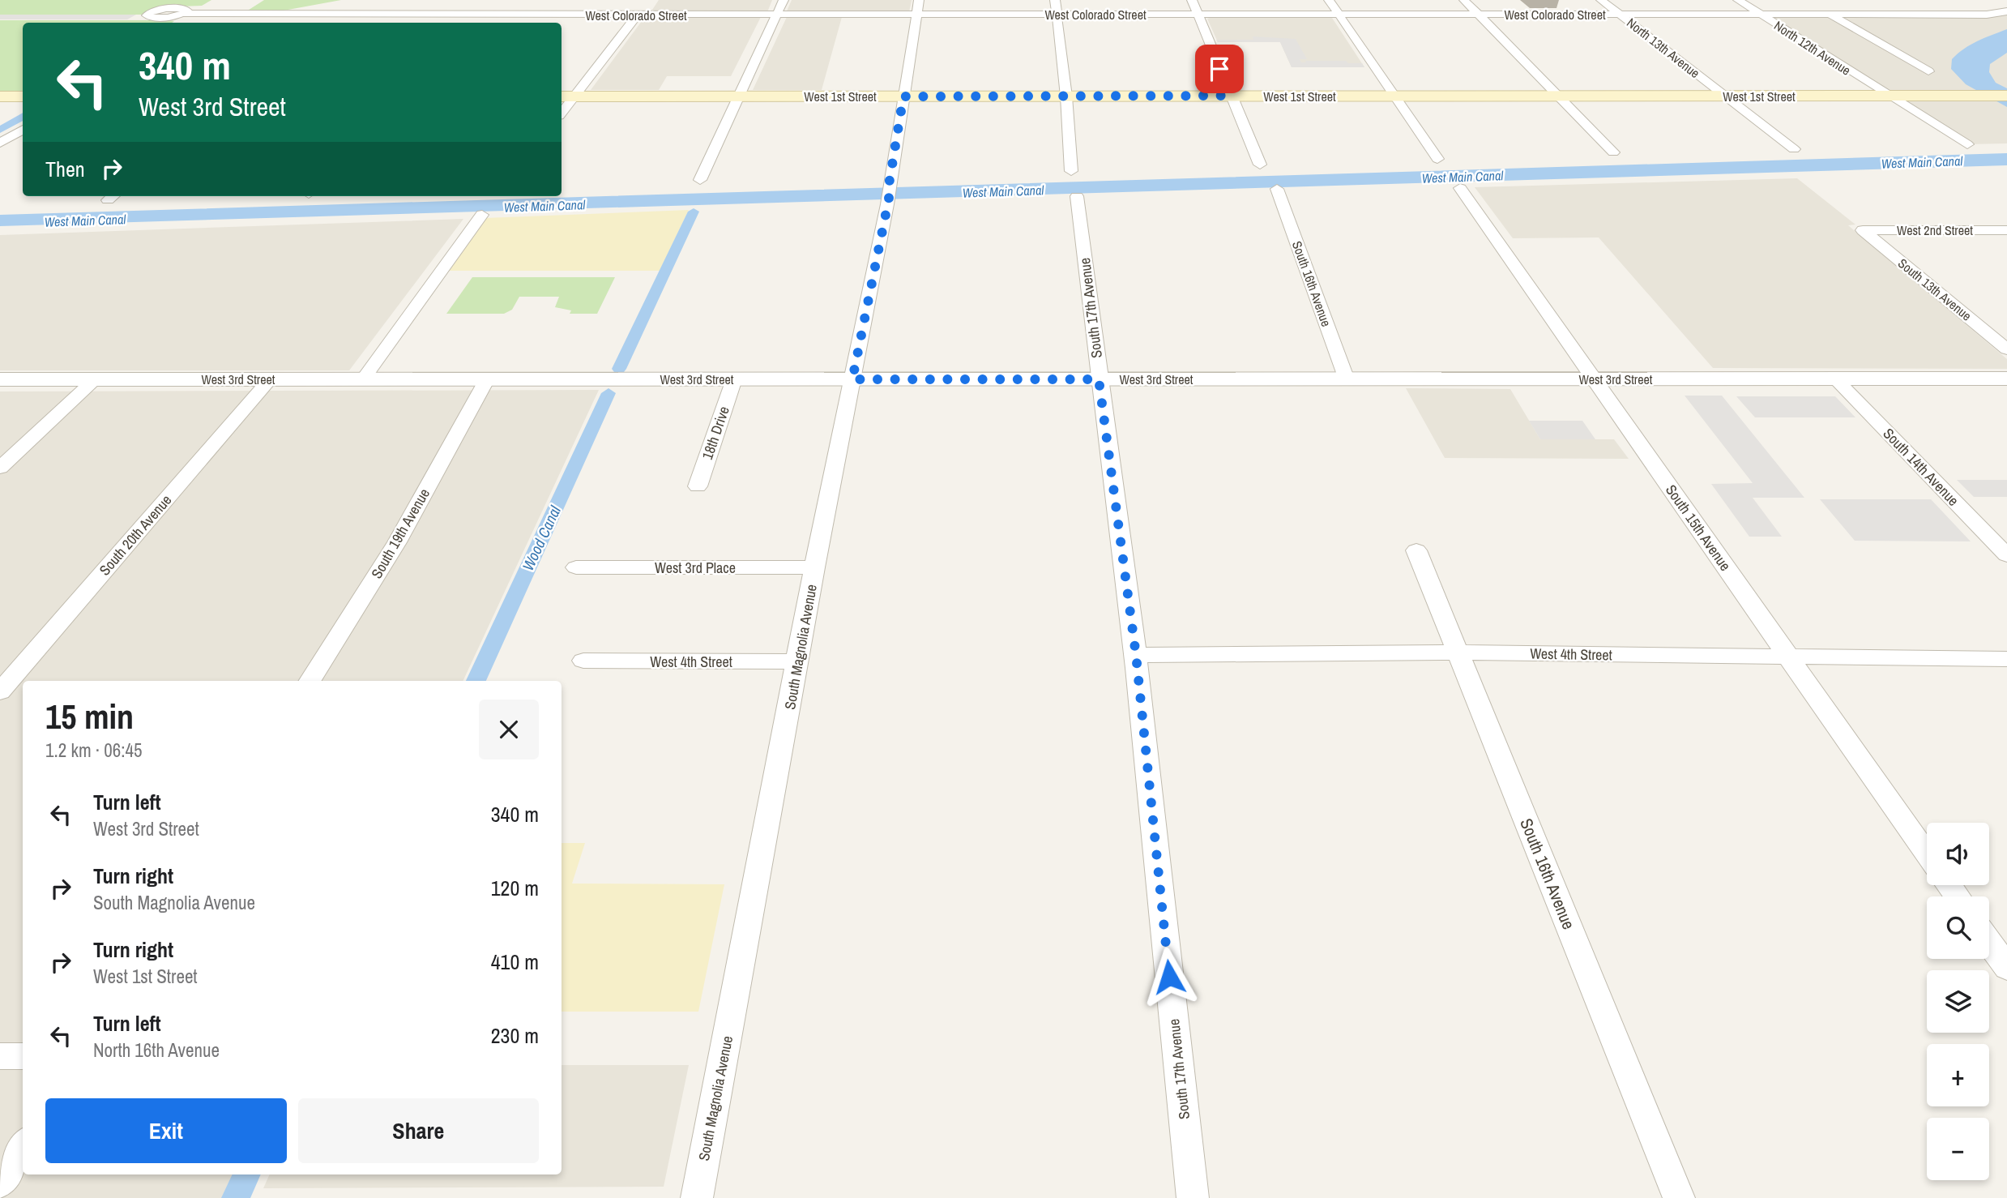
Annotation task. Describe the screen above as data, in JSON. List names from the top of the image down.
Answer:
{
  "streets": {
    "main road": ["West 1st Street"],
    "street": [
      "West Colorado Street",
      "North 13th Avenue",
      "North 12th Avenue",
      "West 2nd Street",
      "South 16th Avenue",
      "South 13th Avenue",
      "South 17th Avenue",
      "West 3rd Street",
      "18th Drive",
      "South 14th Avenue",
      "South 15th Avenue",
      "South 19th Avenue",
      "South 20th Avenue",
      "West 3rd Place",
      "South Magnolia Avenue",
      "West 4th Street"
    ]
  },
  "crossings": [
    ["West Colorado Street", "North 13th Avenue"],
    ["West Colorado Street", "North 12th Avenue"],
    ["West Colorado Street", "South Magnolia Avenue"],
    ["North 13th Avenue", "West 1st Street"],
    ["North 12th Avenue", "West 1st Street"],
    ["West 1st Street", "South Magnolia Avenue"],
    ["West 2nd Street", "South 13th Avenue"],
    ["South 16th Avenue", "West 3rd Street"],
    ["South 16th Avenue", "West 4th Street"],
    ["South 17th Avenue", "West 3rd Street"],
    ["South 17th Avenue", "West 4th Street"],
    ["West 3rd Street", "18th Drive"],
    ["West 3rd Street", "South 14th Avenue"],
    ["West 3rd Street", "South 15th Avenue"],
    ["West 3rd Street", "South 19th Avenue"],
    ["West 3rd Street", "South 20th Avenue"],
    ["West 3rd Street", "South Magnolia Avenue"],
    ["South 15th Avenue", "West 4th Street"],
    ["West 3rd Place", "South Magnolia Avenue"],
    ["South Magnolia Avenue", "West 4th Street"]
  ],
  "water": ["West Main Canal", "Wood Canal"],
  "page": {
    "turn": ["340 m", "West 3rd Street"],
    "then": "Then",
    "heading": ["15 min", "1.2 km · 06:45"],
    "list": [
      {
        "name": "Turn left",
        "note": "West 3rd Street",
        "value": "340 m"
      },
      {
        "name": "Turn right",
        "note": "South Magnolia Avenue",
        "value": "120 m"
      },
      {
        "name": "Turn right",
        "note": "West 1st Street",
        "value": "410 m"
      },
      {
        "name": "Turn left",
        "note": "North 16th Avenue",
        "value": "230 m"
      }
    ],
    "map_buttons": ["+", "−"],
    "buttons": ["Exit", "Share"]
  }
}
